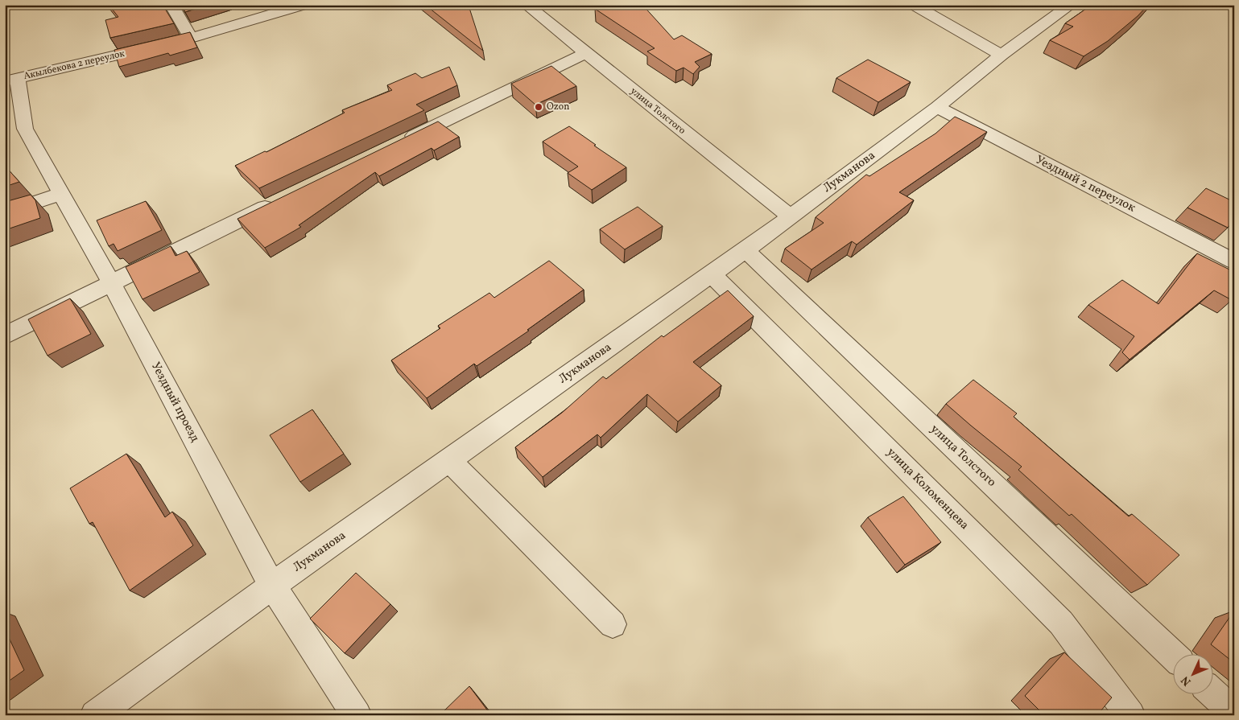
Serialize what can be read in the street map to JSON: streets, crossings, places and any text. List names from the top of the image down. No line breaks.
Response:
{"streets":{"street":["Акылбекова 2 переулок","улица Толстого","Лукманова","Уездный 2 переулок","Уездный проезд","улица Коломенцева"]},"crossings":[["Акылбекова 2 переулок","Уездный проезд"],["улица Толстого","Лукманова"],["Лукманова","Уездный 2 переулок"],["Лукманова","Уездный проезд"],["Лукманова","улица Коломенцева"]],"places":["Ozon"],"north":"bottom left"}
